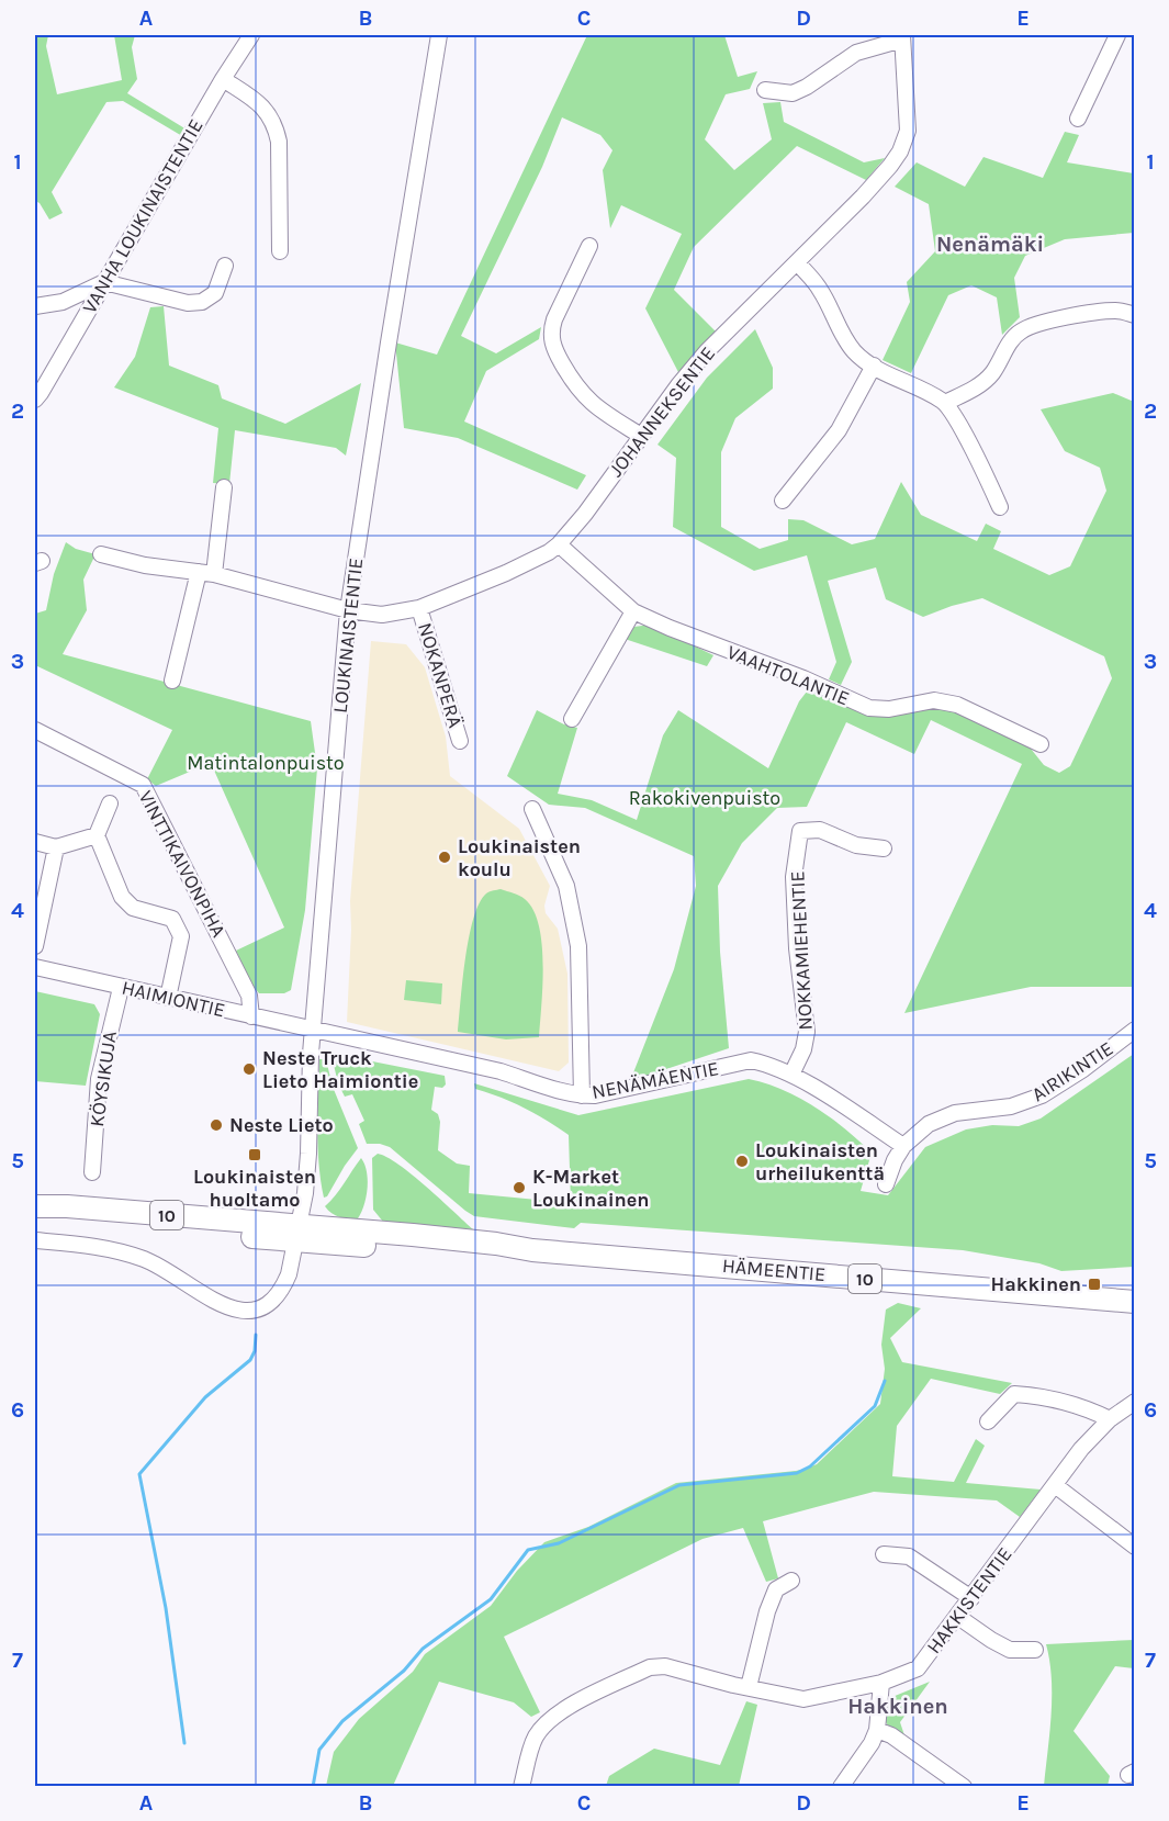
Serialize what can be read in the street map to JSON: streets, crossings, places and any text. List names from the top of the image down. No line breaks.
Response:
{"streets":{"highway":["10","HÄMEENTIE"],"street":["VANHA LOUKINAISTENTIE","JOHANNEKSENTIE","LOUKINAISTENTIE","NOKANPERÄ","VAAHTOLANTIE","VINTTIKAIVONPIHA","NOKKAMIEHENTIE","HAIMIONTIE","AIRIKINTIE","KÖYSIKUJA","NENÄMÄENTIE","HAKKISTENTIE"]},"crossings":[["JOHANNEKSENTIE","LOUKINAISTENTIE"],["JOHANNEKSENTIE","NOKANPERÄ"],["JOHANNEKSENTIE","VAAHTOLANTIE"],["LOUKINAISTENTIE","HAIMIONTIE"],["LOUKINAISTENTIE","NENÄMÄENTIE"],["LOUKINAISTENTIE","HÄMEENTIE"],["VINTTIKAIVONPIHA","HAIMIONTIE"],["NOKKAMIEHENTIE","NENÄMÄENTIE"],["HAIMIONTIE","KÖYSIKUJA"],["HAIMIONTIE","NENÄMÄENTIE"],["AIRIKINTIE","NENÄMÄENTIE"]],"districts":["Nenämäki","Hakkinen"],"parks":["Matintalonpuisto","Rakokivenpuisto"],"places":{"other":["Loukinaisten koulu","Neste Truck Lieto Haimiontie","Neste Lieto","Loukinaisten urheilukenttä","K-Market Loukinainen"],"transit":["Loukinaisten huoltamo","Hakkinen"]},"grid":{"columns":["A","B","C","D","E"],"rows":["1","2","3","4","5","6","7"]}}
